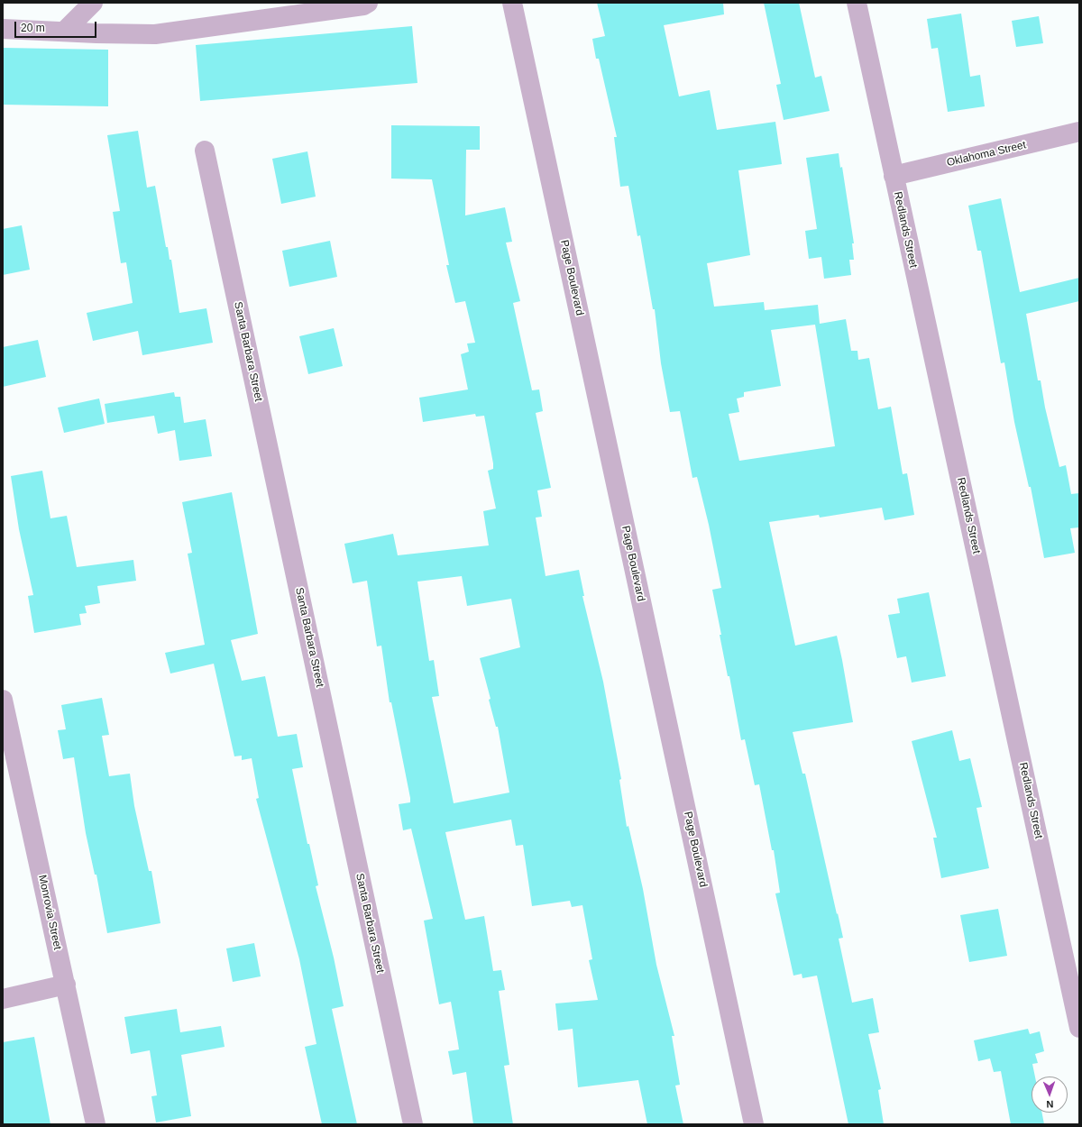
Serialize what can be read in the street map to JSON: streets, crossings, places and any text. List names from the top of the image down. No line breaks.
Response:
{"streets":{"street":["Oklahoma Street","Redlands Street","Page Boulevard","Santa Barbara Street","Monrovia Street"]},"crossings":[["Oklahoma Street","Redlands Street"]],"scale_bar":"20 m","north":"bottom"}
